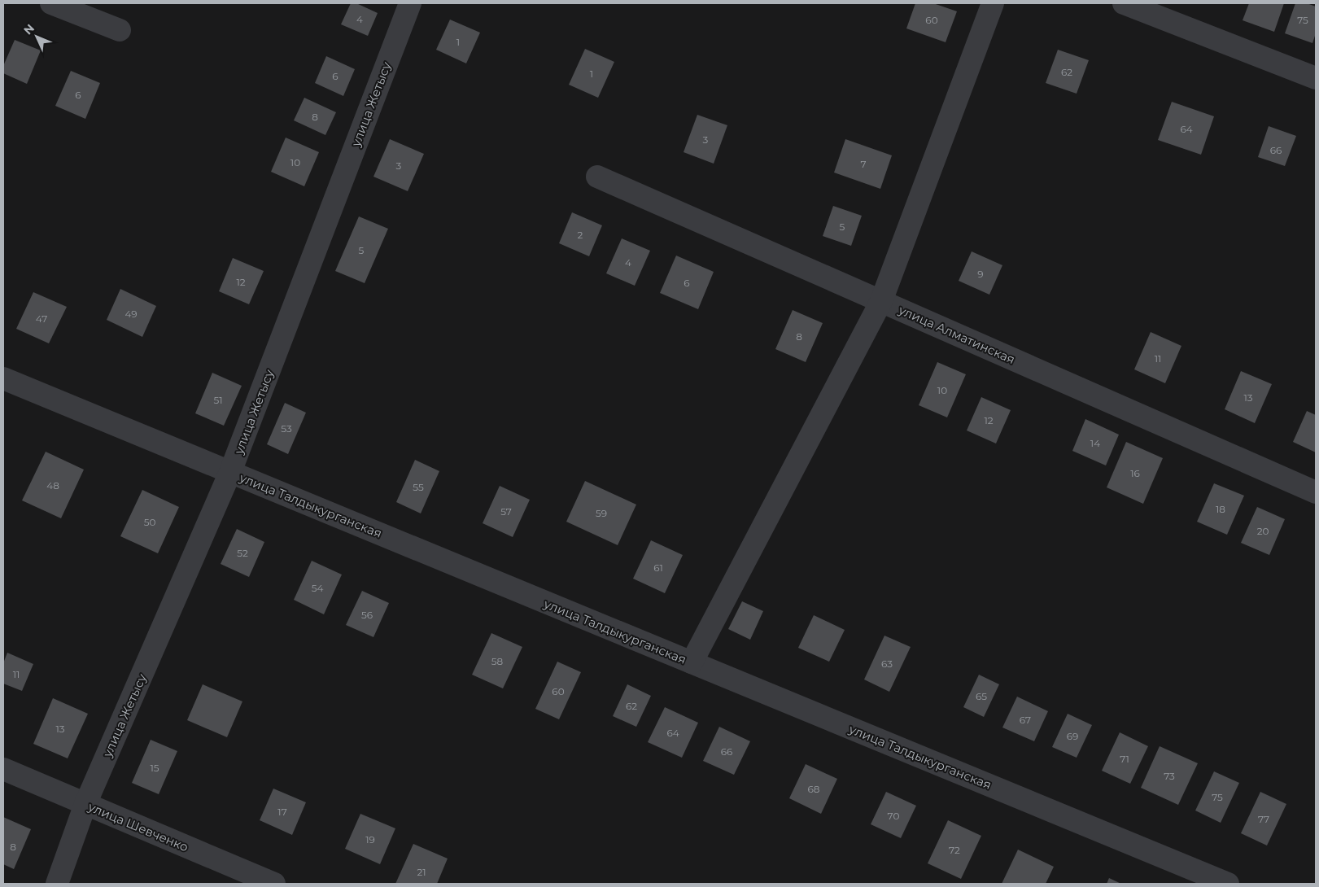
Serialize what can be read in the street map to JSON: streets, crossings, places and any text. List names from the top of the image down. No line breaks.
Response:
{"streets":{"street":["улица Жетысу","улица Алматинская","улица Талдыкурганская","улица Шевченко"]},"crossings":[["улица Жетысу","улица Талдыкурганская"],["улица Жетысу","улица Шевченко"]],"house_numbers":["4","60","75","1","62","1","6","6","8","64","3","66","10","7","3","5","2","5","4","9","12","6","49","47","8","11","10","13","51","12","53","14","16","48","55","18","57","59","50","20","52","61","54","56","58","63","11","60","65","62","67","13","64","69","66","71","15","73","68","75","17","70","77","19","8","72","21"],"north":"top left"}
